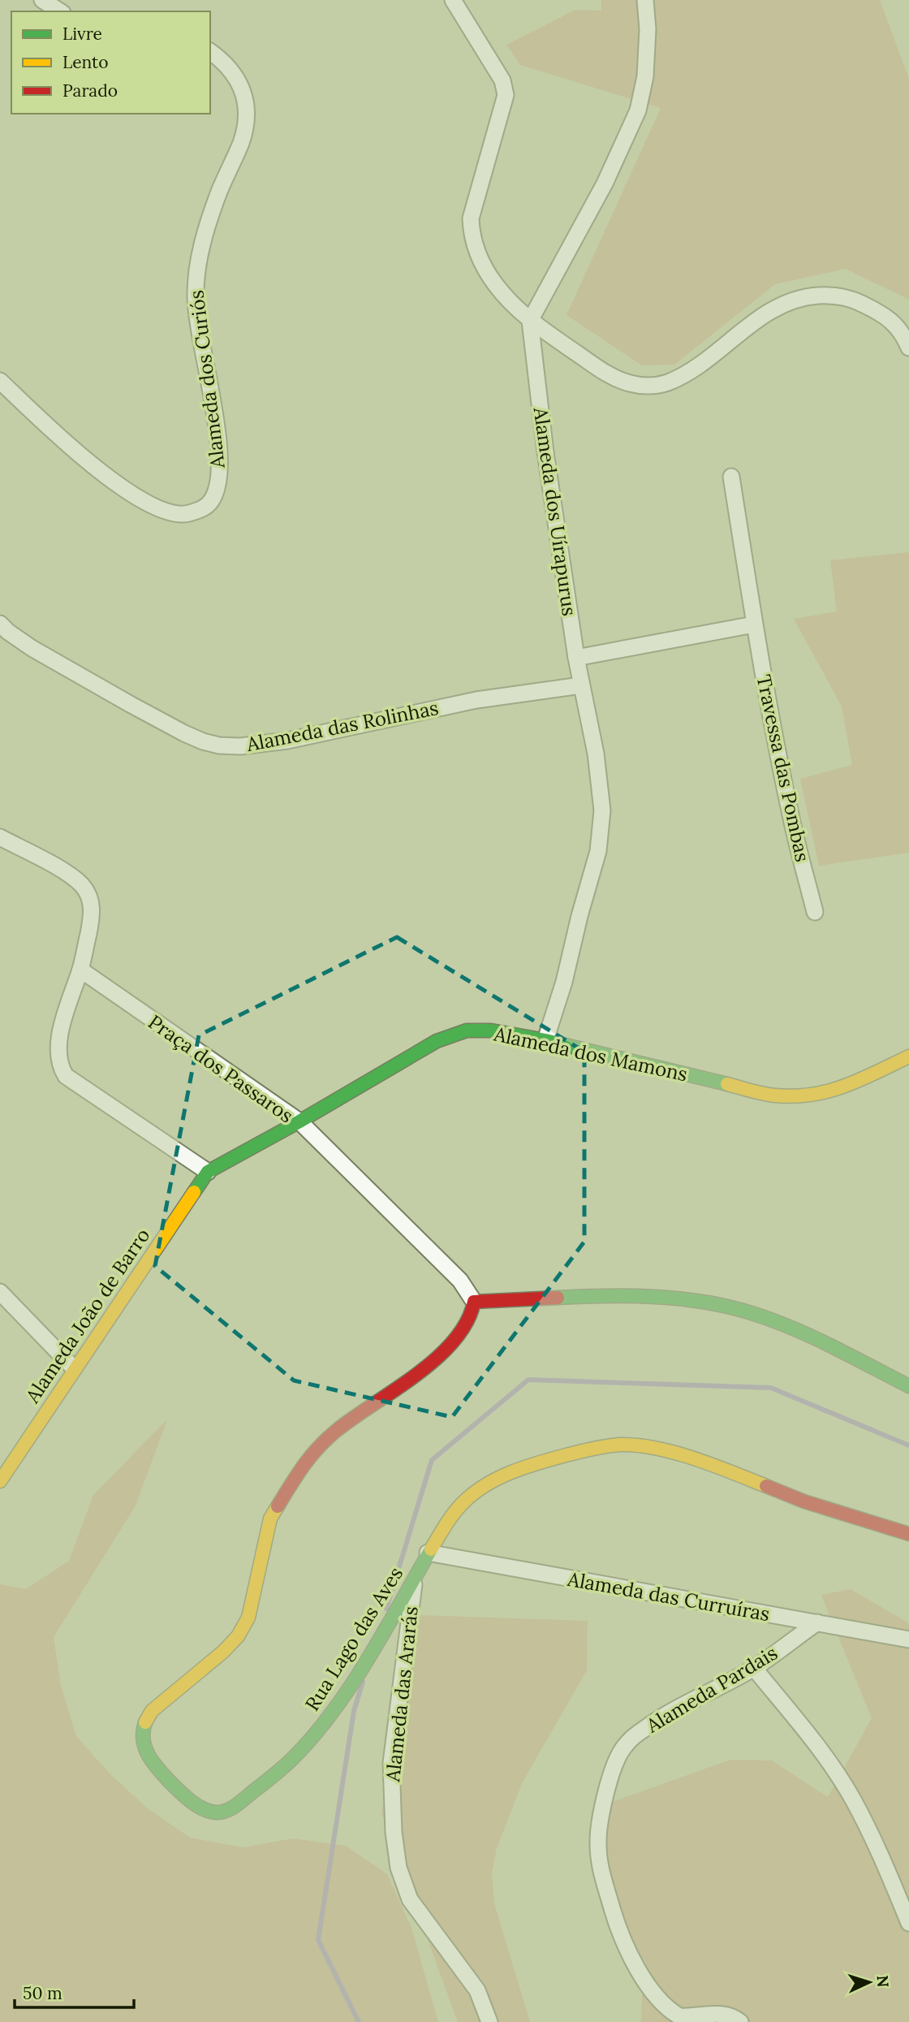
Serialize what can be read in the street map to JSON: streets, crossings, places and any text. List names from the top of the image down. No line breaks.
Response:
{"streets":{"street":["Alameda dos Curiós","Alameda dos Uírapurus","Alameda das Rolinhas","Travessa das Pombas","Alameda dos Mamons","Praça dos Passaros","Alameda João de Barro","Alameda das Curruíras","Rua Lago das Aves","Alameda Pardais","Alameda das Ararás"]},"crossings":[["Alameda dos Uírapurus","Alameda das Rolinhas"],["Alameda dos Uírapurus","Alameda dos Mamons"],["Alameda dos Mamons","Praça dos Passaros"],["Praça dos Passaros","Alameda João de Barro"],["Alameda das Curruíras","Rua Lago das Aves"],["Alameda das Curruíras","Alameda Pardais"],["Rua Lago das Aves","Alameda das Ararás"]],"legend":["Livre","Lento","Parado"],"scale_bar":"50 m","north":"right"}
